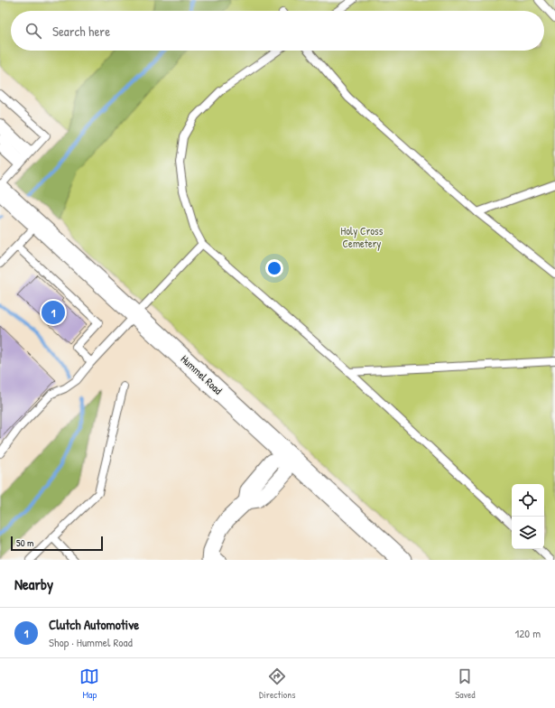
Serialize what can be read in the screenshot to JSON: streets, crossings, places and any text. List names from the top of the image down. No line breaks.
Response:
{"streets":{"street":["Hummel Road"]},"parks":["Holy Cross Cemetery"],"scale_bar":"50 m","page":{"search":"Search here","pins":"1","scale":"50 m","heading":"Nearby","list":[{"mark":"1","name":"Clutch Automotive","note":"Shop · Hummel Road","value":"120 m"}],"nav":["Map","Directions","Saved"]}}
